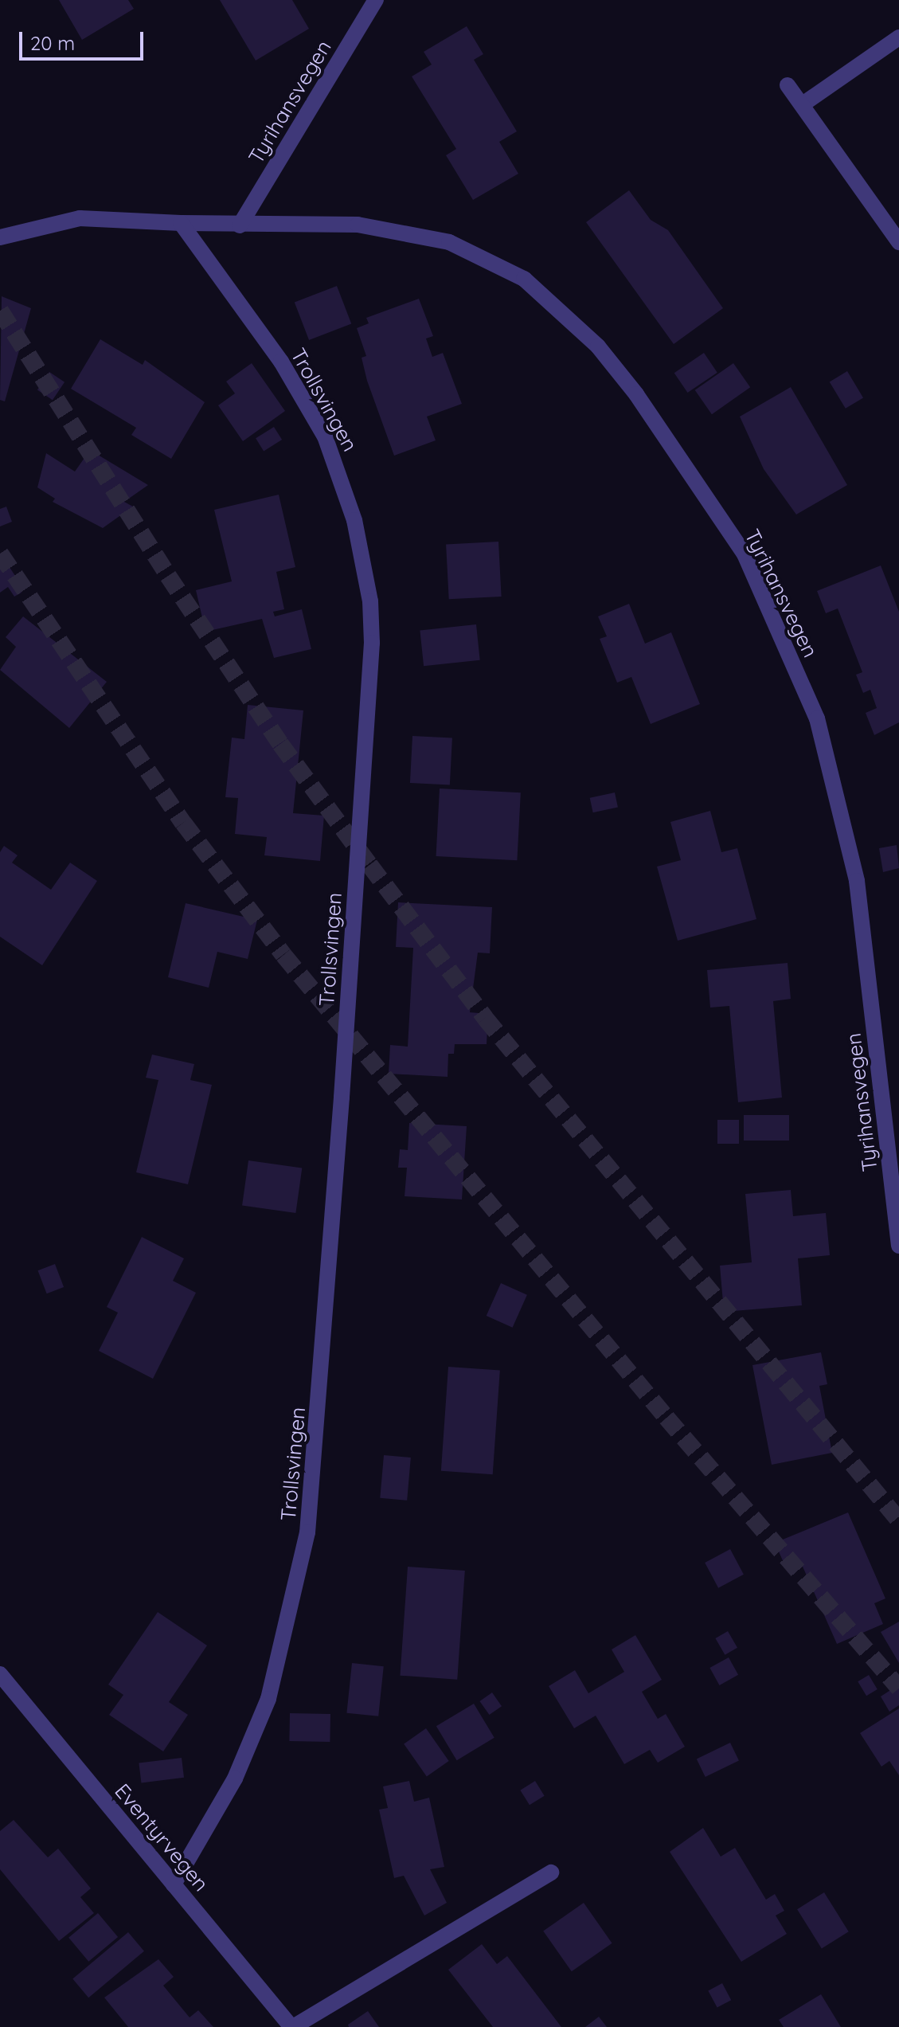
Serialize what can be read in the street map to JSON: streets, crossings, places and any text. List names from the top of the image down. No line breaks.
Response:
{"streets":{"street":["Tyrihansvegen","Trollsvingen","Eventyrvegen"]},"crossings":[["Tyrihansvegen","Trollsvingen"],["Trollsvingen","Eventyrvegen"]],"scale_bar":"20 m"}
